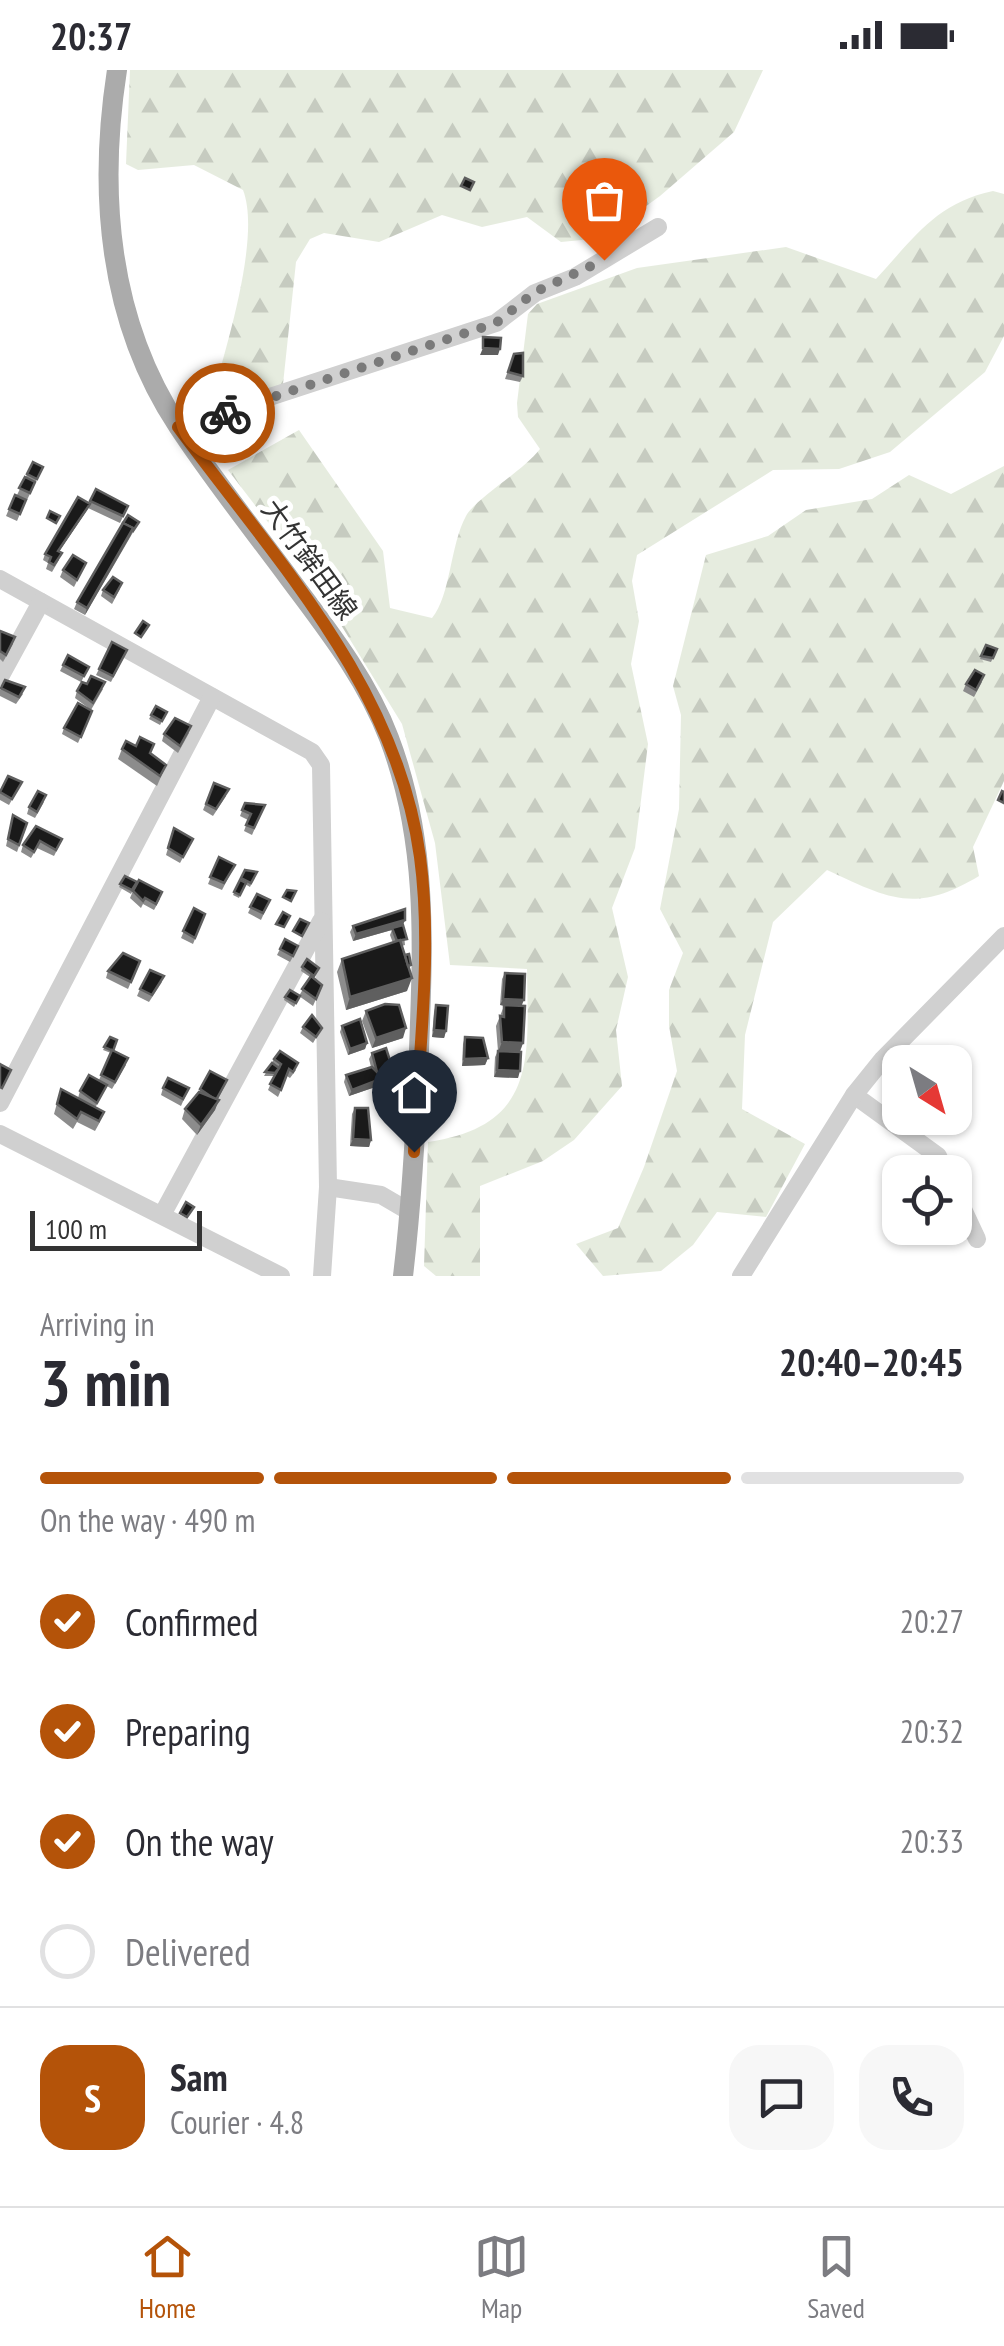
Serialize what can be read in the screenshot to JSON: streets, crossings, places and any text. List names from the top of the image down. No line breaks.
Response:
{"streets":{"main road":["大竹鉾田線"]},"scale_bar":"100 m","north":"bottom right","page":{"status":"20:37","scale":"100 m","heading":["3 min","Arriving in","20:40–20:45"],"panel":["Sam","Courier · 4.8"],"bar":"On the way · 490 m","list":[["Confirmed","20:27"],["Preparing","20:32"],["On the way","20:33"],"Delivered"],"round":"S","tabs":["Home","Map","Saved"]}}
